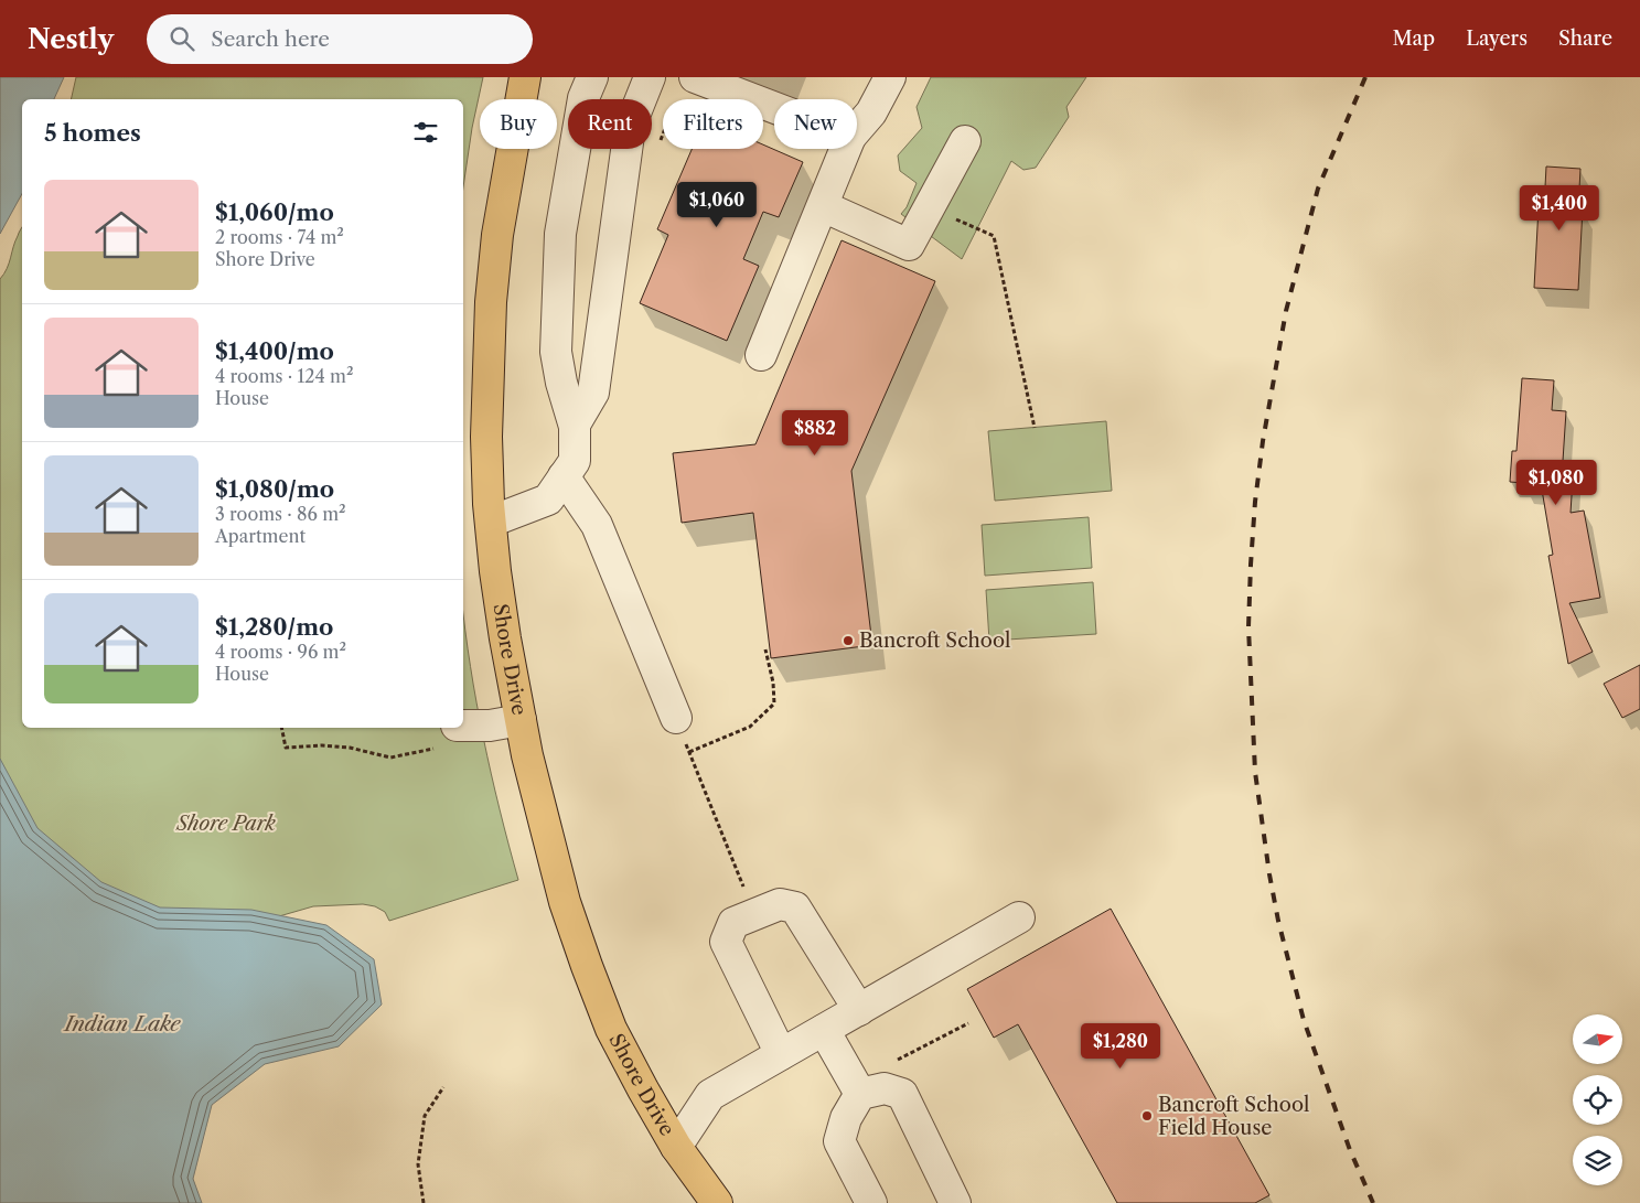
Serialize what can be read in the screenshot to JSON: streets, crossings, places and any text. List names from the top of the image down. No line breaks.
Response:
{"streets":{"main road":["Shore Drive"]},"water":["Indian Lake"],"parks":["Shore Park"],"places":["Bancroft School","Bancroft School Field House"],"north":"right","page":{"header":"Nestly","search":"Search here","nav":["Map","Layers","Share"],"chip":["Buy","Rent","Filters","New"],"heading":"5 homes","list":[{"name":"$1,060/mo","note":"2 rooms · 74 m² · Shore Drive"},{"name":"$1,400/mo","note":"4 rooms · 124 m² · House"},{"name":"$1,080/mo","note":"3 rooms · 86 m² · Apartment"},{"name":"$1,280/mo","note":"4 rooms · 96 m² · House"}],"price":["$1,060","$1,400","$882","$1,080","$1,280"]}}
